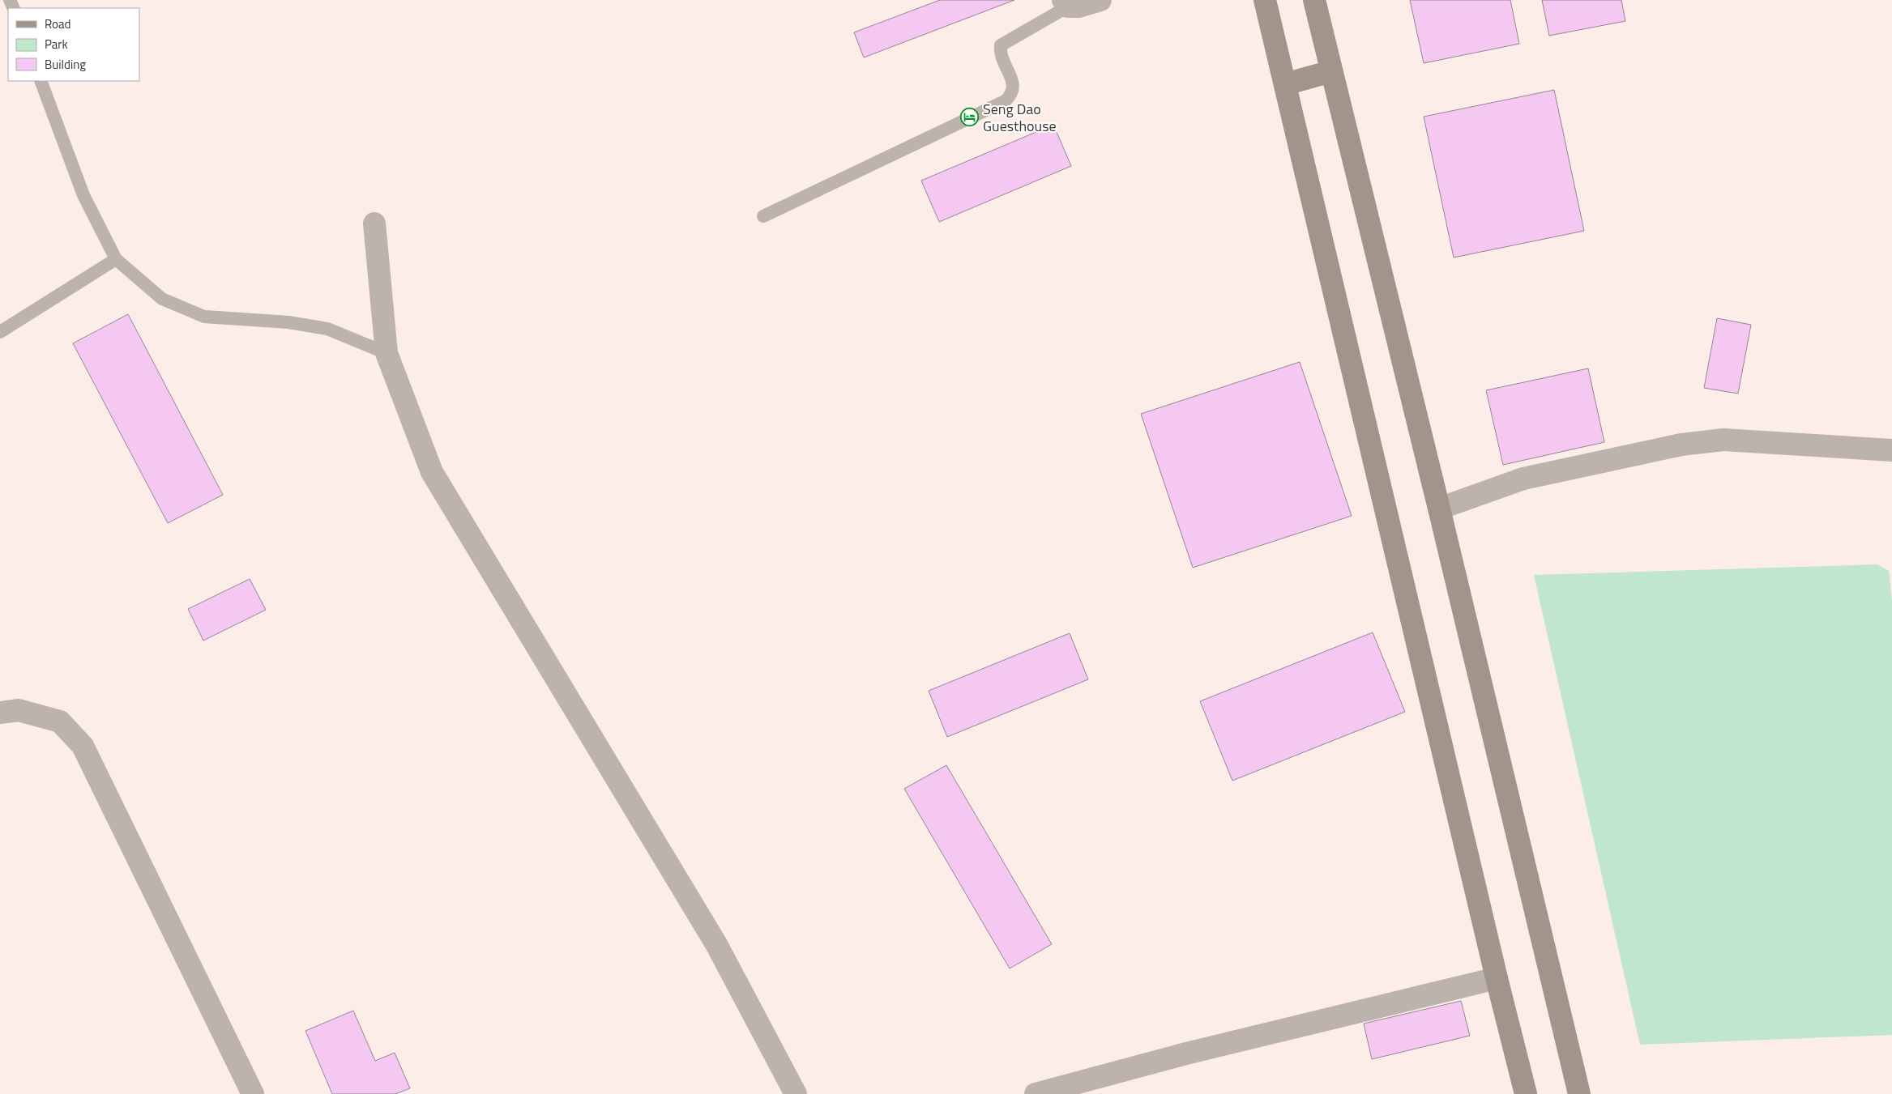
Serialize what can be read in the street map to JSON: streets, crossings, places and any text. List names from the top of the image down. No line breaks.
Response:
{"places":{"hotel":["Seng Dao Guesthouse"]},"legend":["Road","Park","Building"]}
